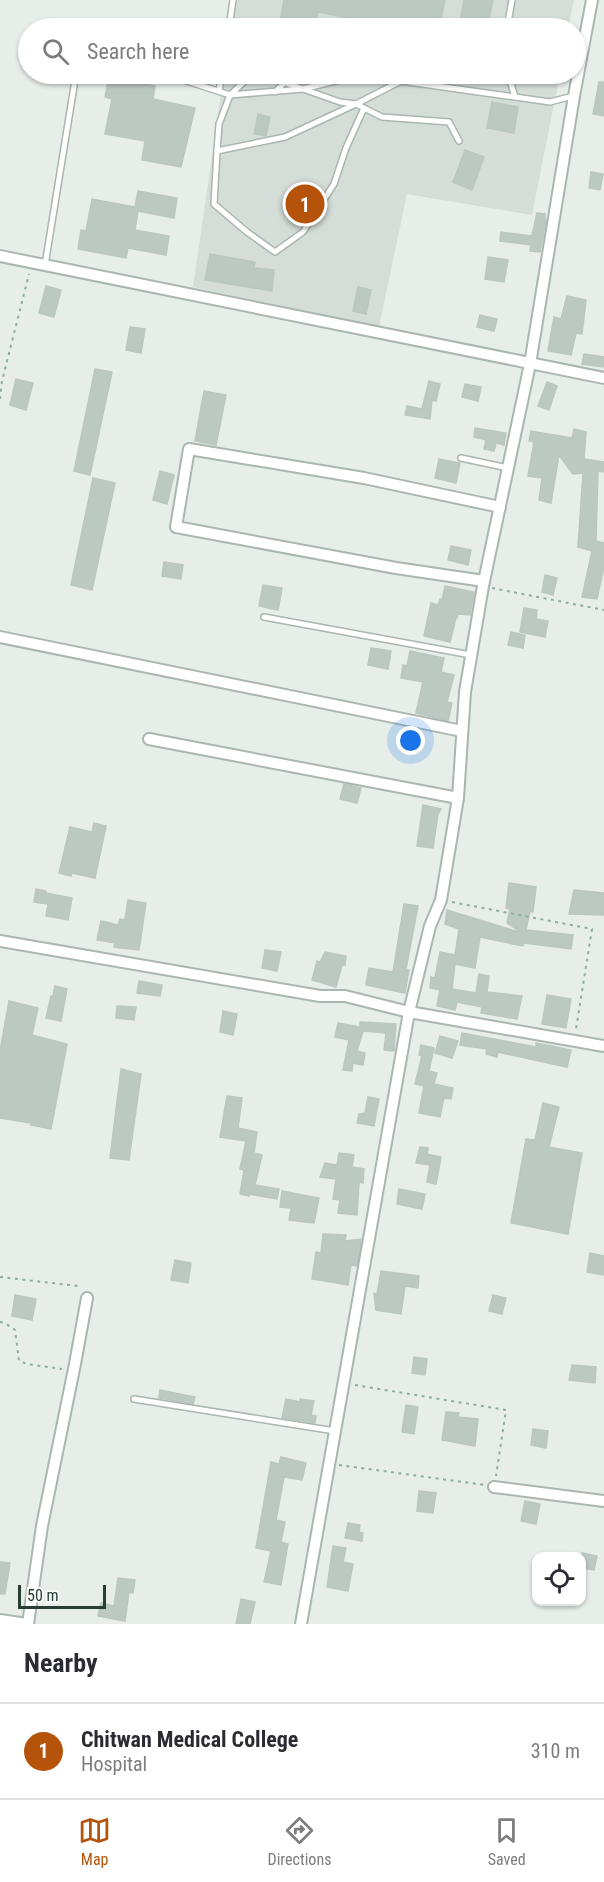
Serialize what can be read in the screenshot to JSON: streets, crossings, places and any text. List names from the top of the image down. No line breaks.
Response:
{"scale_bar":"50 m","page":{"search":"Search here","pins":"1","scale":"50 m","heading":"Nearby","list":[{"mark":"1","name":"Chitwan Medical College","note":"Hospital","value":"310 m"}],"nav":["Map","Directions","Saved"]}}
